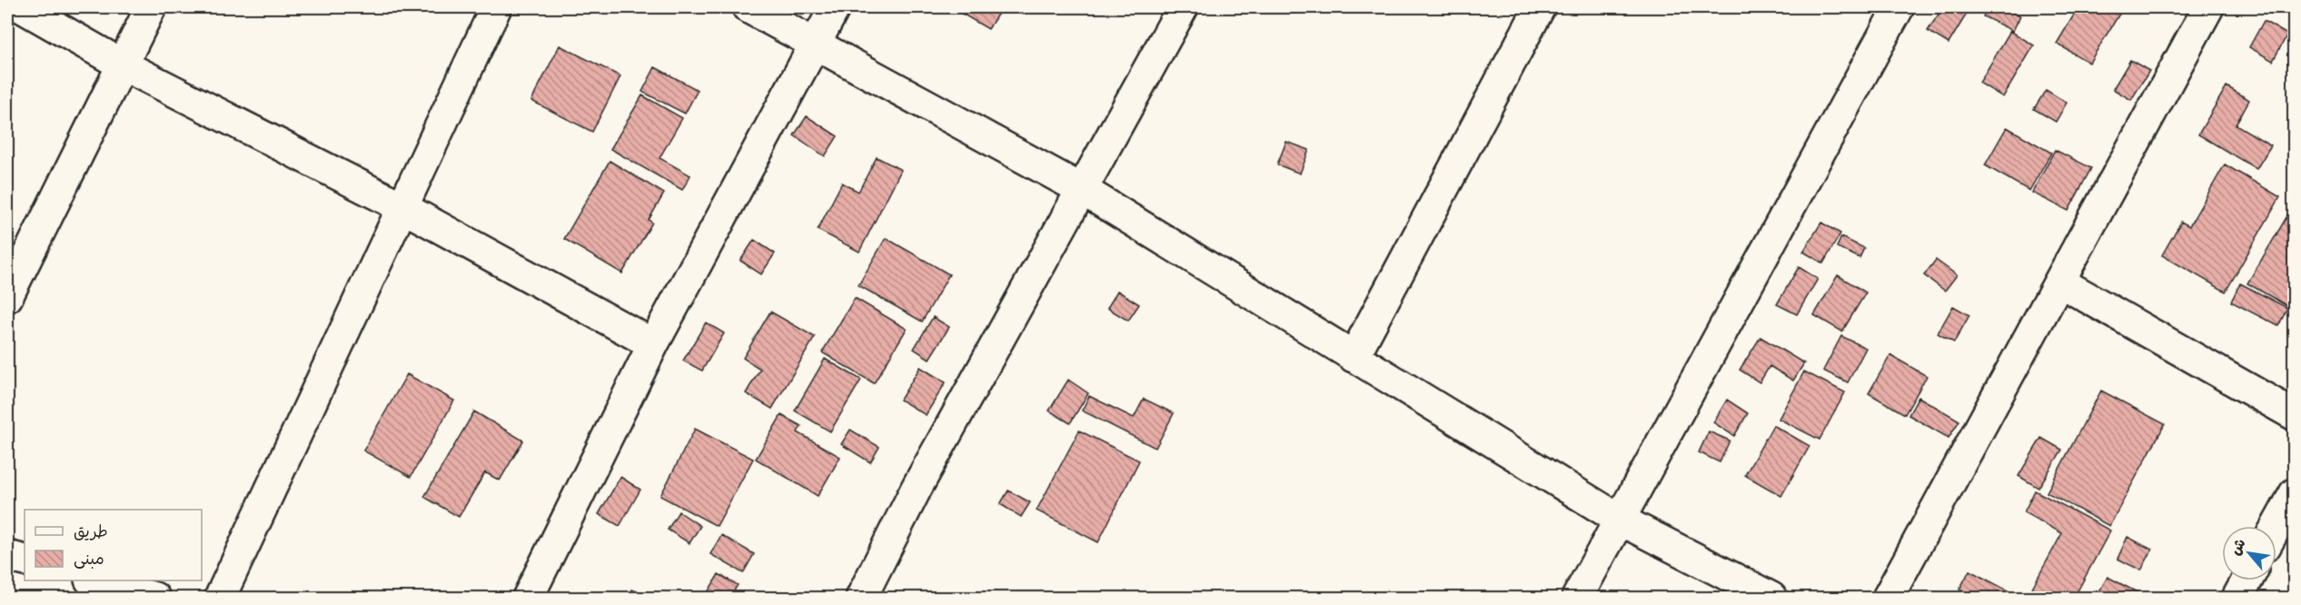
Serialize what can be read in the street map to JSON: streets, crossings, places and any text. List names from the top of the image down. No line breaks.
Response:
{"legend":["طريق","مبنى"],"north":"top left"}
